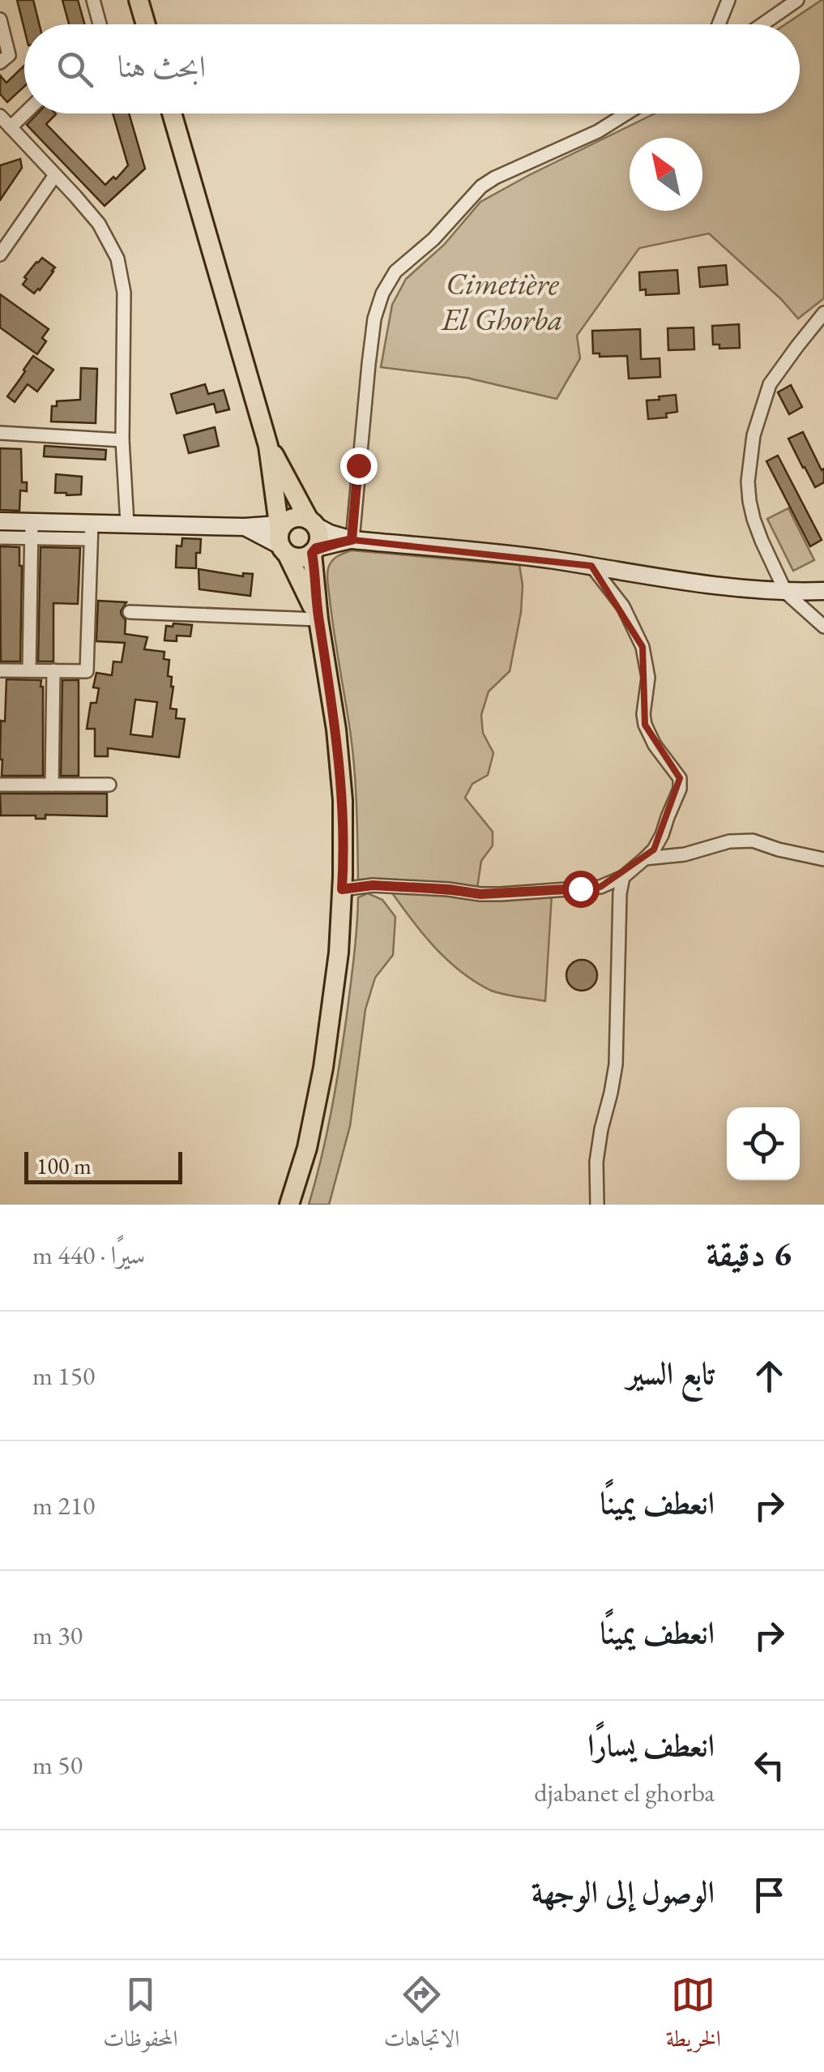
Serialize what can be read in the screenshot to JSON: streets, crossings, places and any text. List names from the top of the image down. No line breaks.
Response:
{"parks":["Cimetière El Ghorba"],"scale_bar":"100 m","north":"top left","page":{"search":"ابحث هنا","scale":"100 m","heading":["6 دقيقة","سيرًا · 440 m"],"list":[["تابع السير","150 m"],["انعطف يمينًا","210 m"],["انعطف يمينًا","30 m"],["انعطف يسارًا","djabanet el ghorba","50 m"],"الوصول إلى الوجهة"],"nav":["الخريطة","الاتجاهات","المحفوظات"]}}
